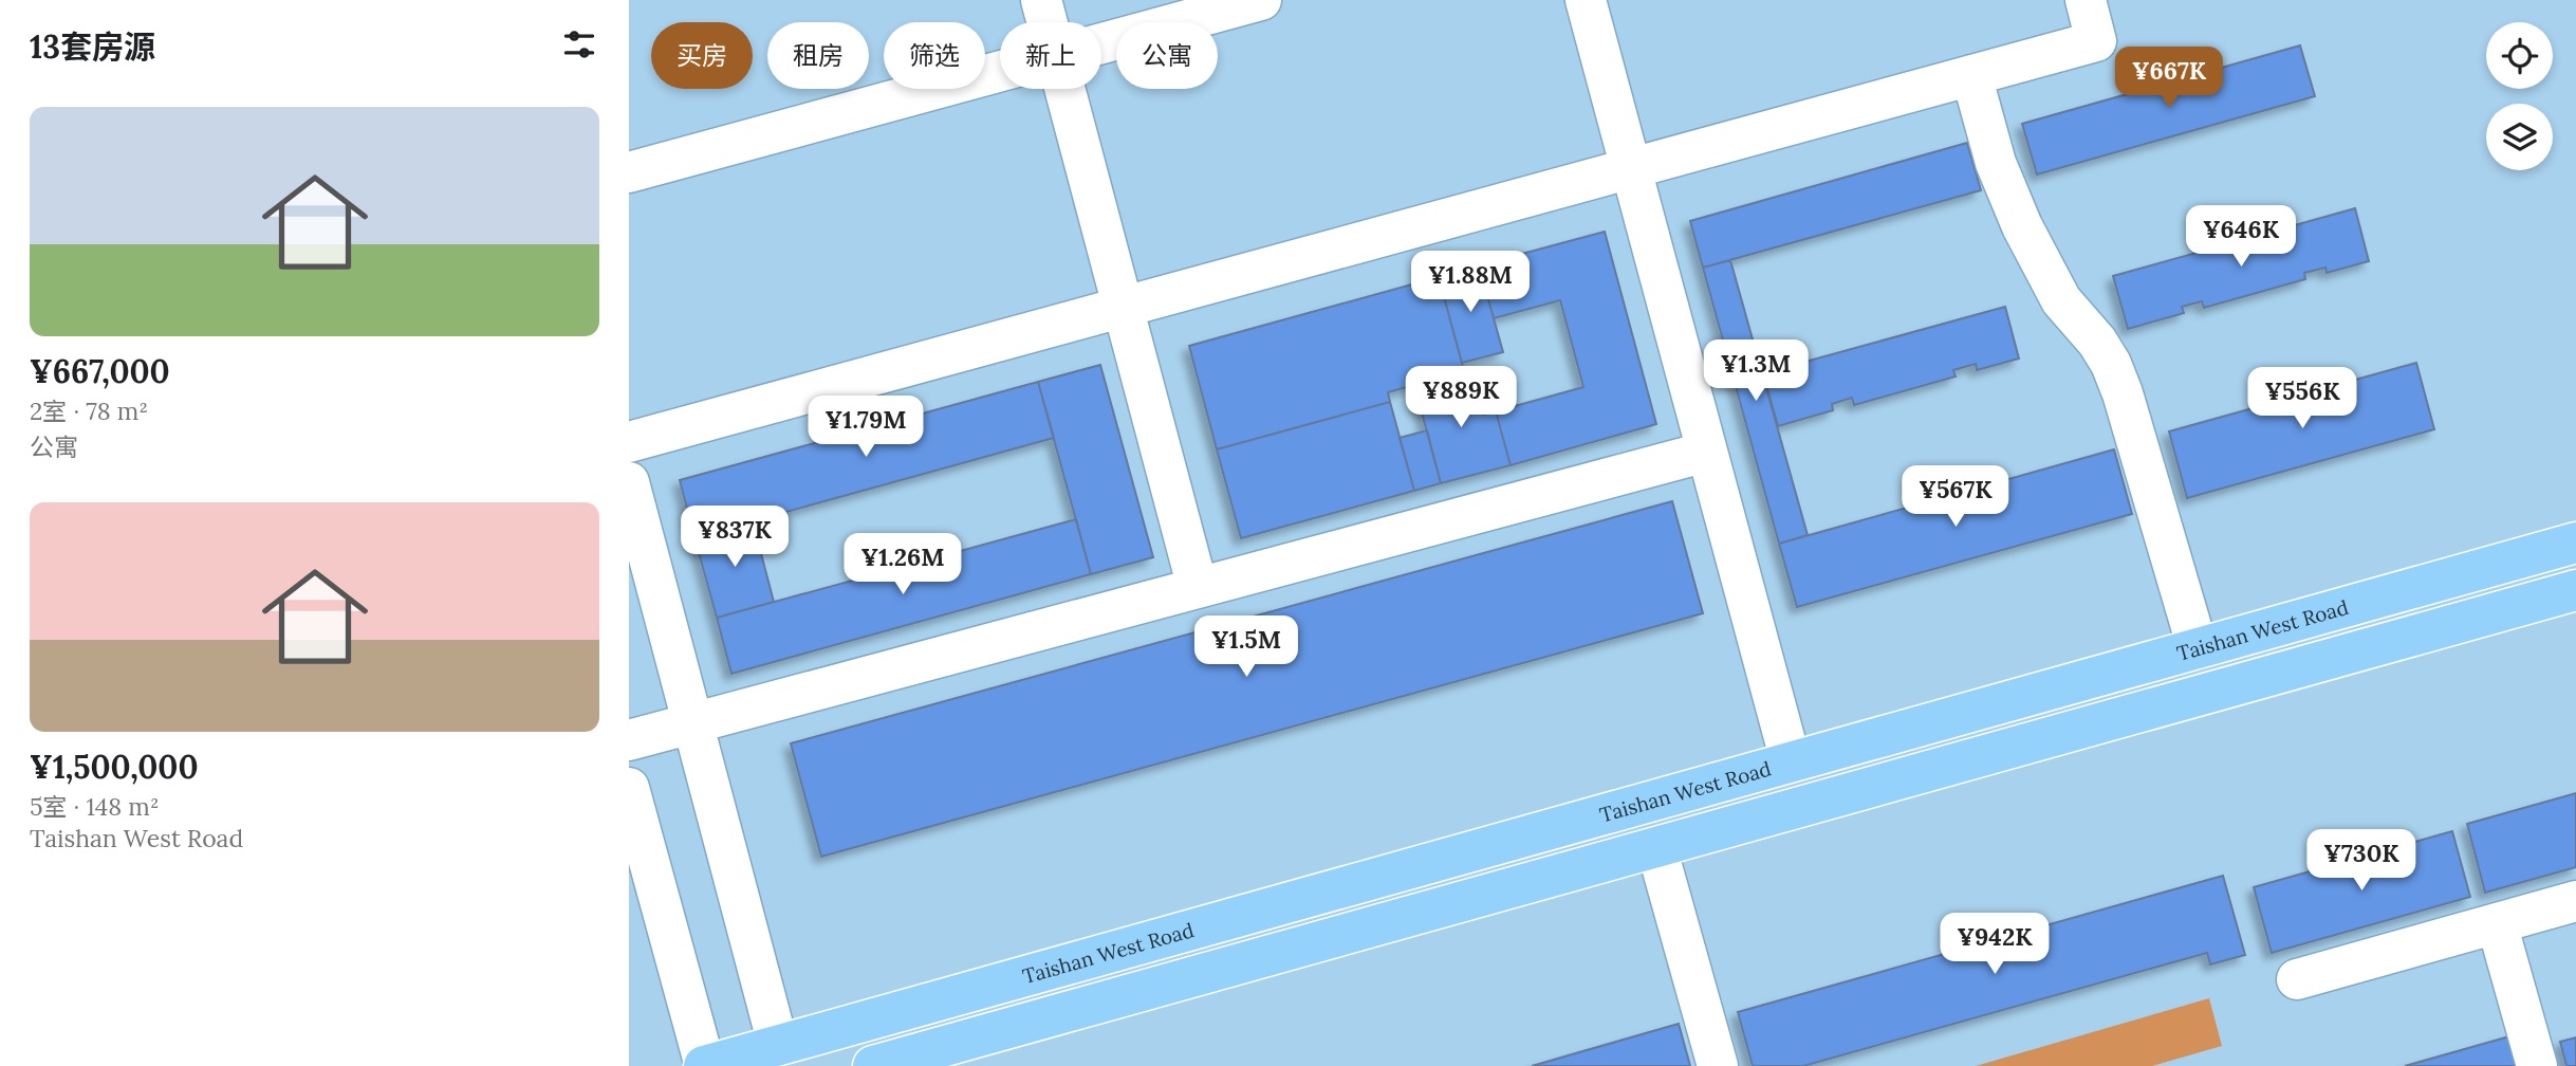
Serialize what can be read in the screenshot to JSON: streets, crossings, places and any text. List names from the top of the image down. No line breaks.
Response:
{"streets":{"highway":["Taishan West Road"]},"page":{"heading":"13套房源","chip":["买房","租房","筛选","新上","公寓"],"price":["¥667K","¥646K","¥1.88M","¥1.3M","¥889K","¥556K","¥1.79M","¥567K","¥837K","¥1.26M","¥1.5M","¥730K","¥942K"],"list":[{"name":"¥667,000","note":"2室 · 78 m² · 公寓"},{"name":"¥1,500,000","note":"5室 · 148 m² · Taishan West Road"}]}}
